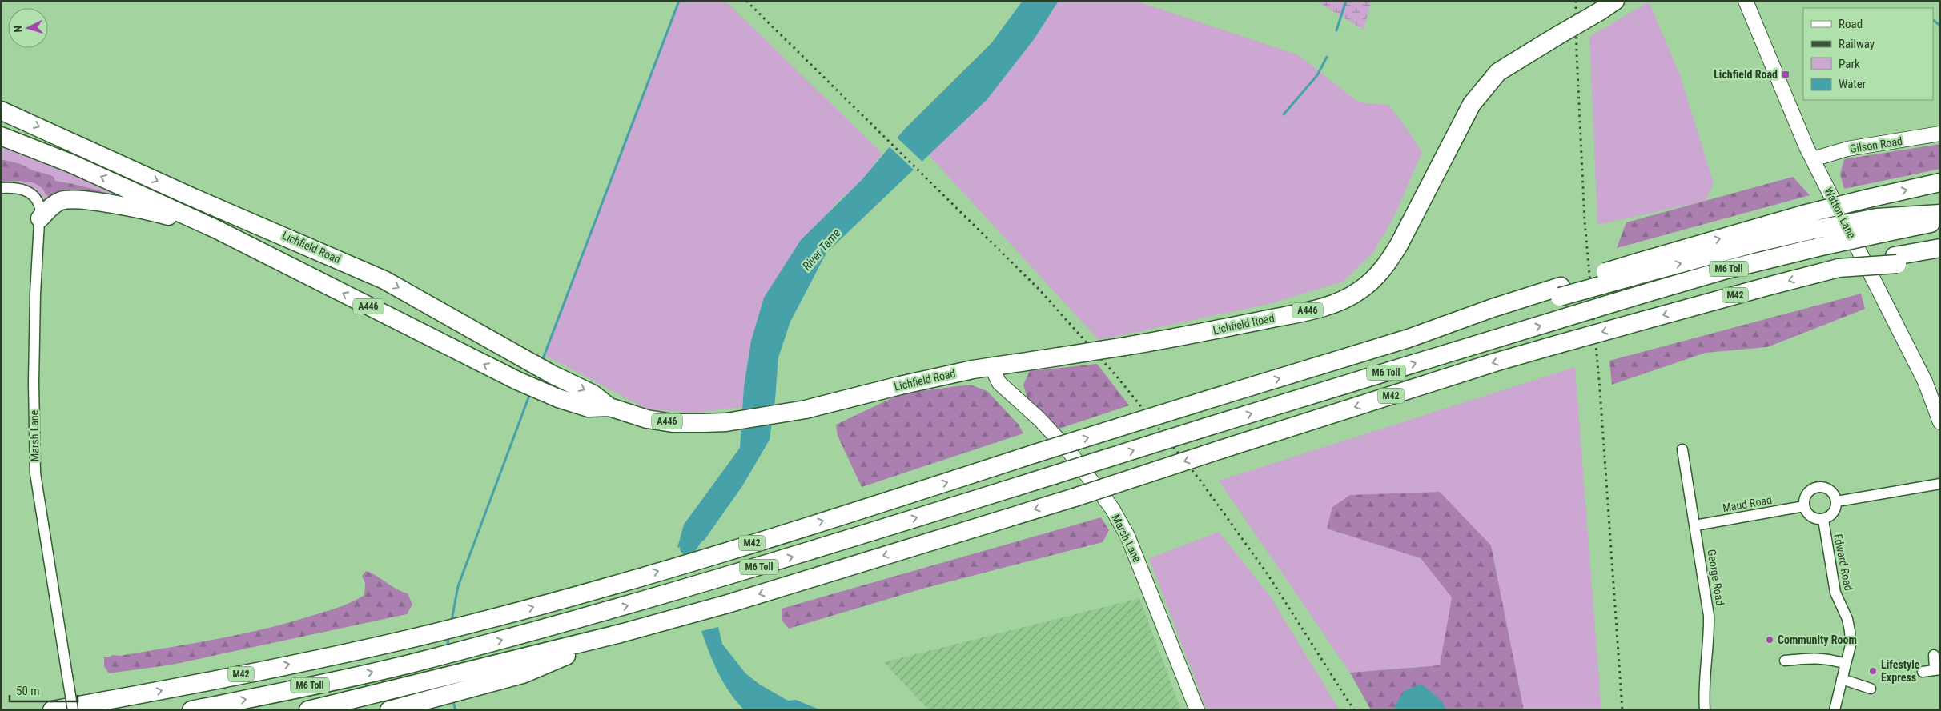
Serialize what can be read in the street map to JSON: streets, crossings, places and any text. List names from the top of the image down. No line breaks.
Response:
{"streets":{"highway":["Lichfield Road","M6 Toll","M42","A446"],"main road":["Gilson Road","Watton Lane","Marsh Lane"],"street":["Maud Road","Edward Road","George Road"]},"crossings":[["Gilson Road","Watton Lane"],["Lichfield Road","Marsh Lane"],["M6 Toll","M42"],["Maud Road","Edward Road"],["Maud Road","George Road"]],"water":["River Tame"],"places":{"transit":["Lichfield Road"],"other":["Community Room","Lifestyle Express"]},"legend":["Road","Railway","Park","Water"],"scale_bar":"50 m","north":"left"}
